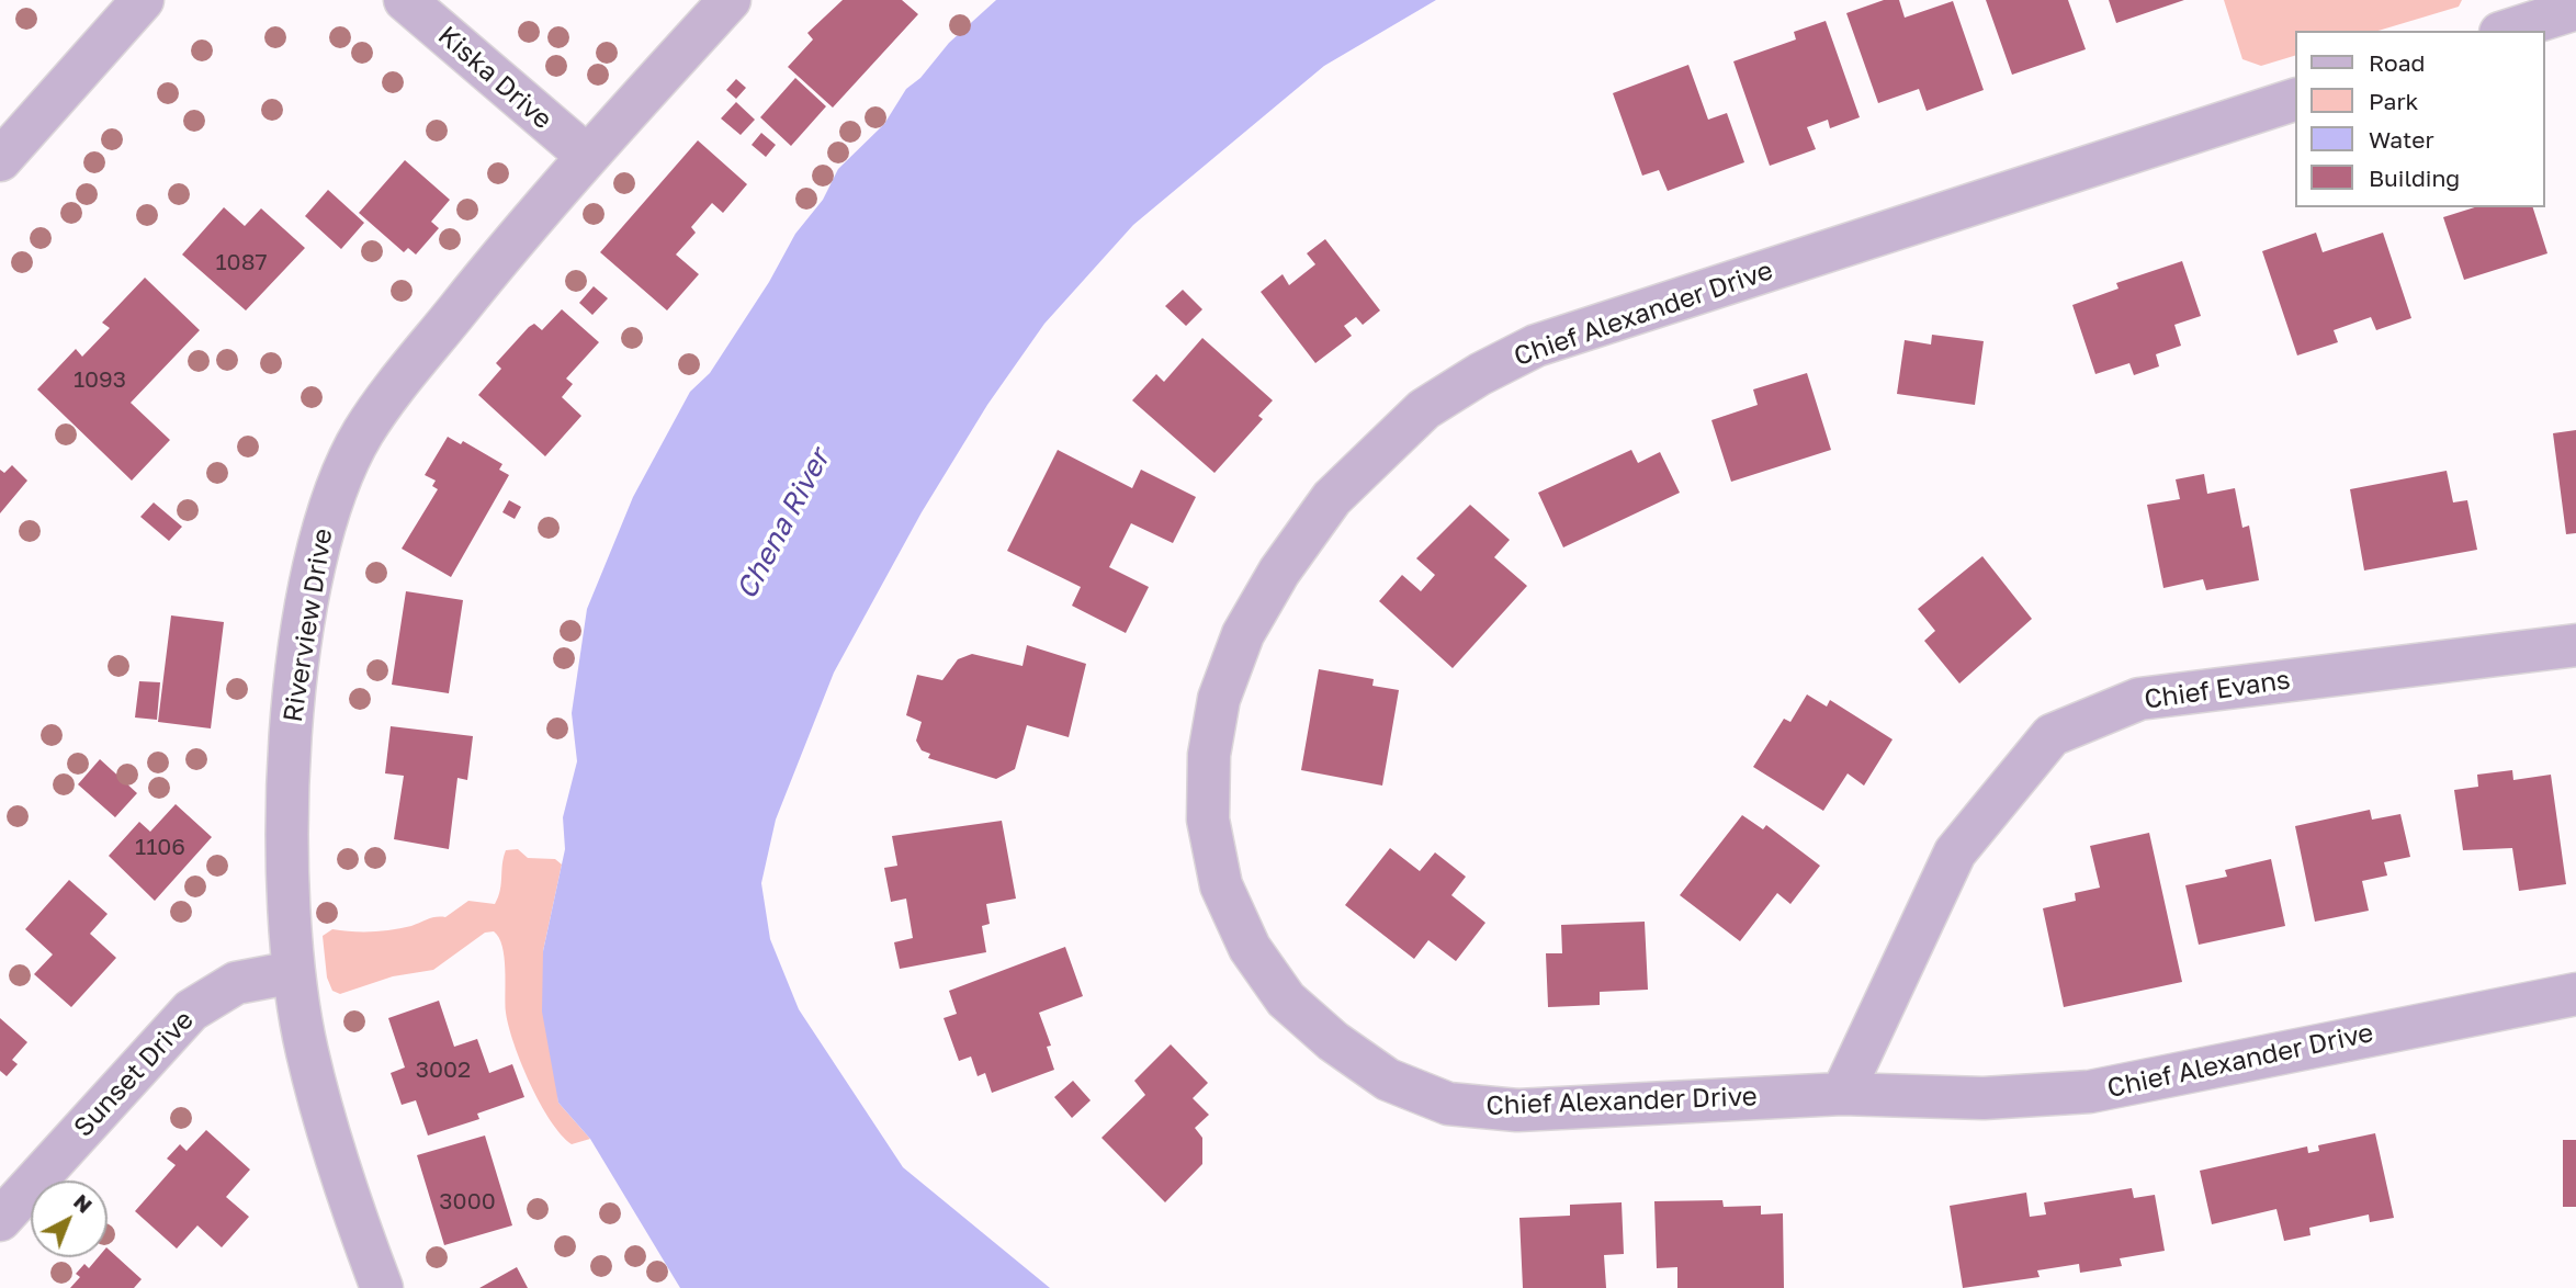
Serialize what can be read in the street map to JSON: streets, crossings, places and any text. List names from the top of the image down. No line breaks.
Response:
{"streets":{"street":["Kiska Drive","Chief Alexander Drive","Riverview Drive","Chief Evans","Sunset Drive"]},"crossings":[["Kiska Drive","Riverview Drive"],["Chief Alexander Drive","Chief Evans"],["Riverview Drive","Sunset Drive"]],"water":["Chena River"],"house_numbers":["1087","1093","1106","3002","3000"],"legend":["Road","Park","Water","Building"],"north":"top right"}
